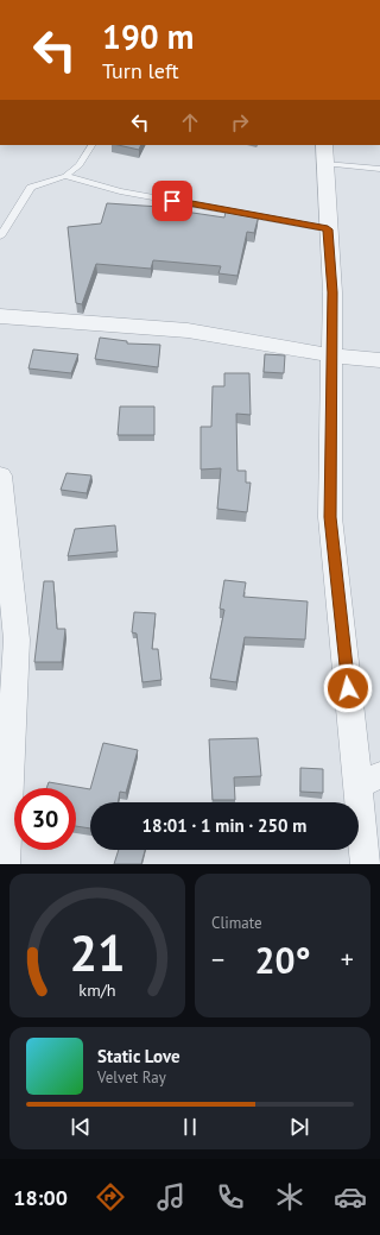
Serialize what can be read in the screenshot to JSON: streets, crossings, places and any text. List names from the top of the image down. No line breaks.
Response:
{"page":{"turn":["190 m","Turn left"],"limit":"30","trip":"18:01 · 1 min · 250 m","tile":"Climate","heat":["−","20°","+"],"song":["Static Love","Velvet Ray"],"tabs":"18:00","gauge":["21","km/h"]}}
